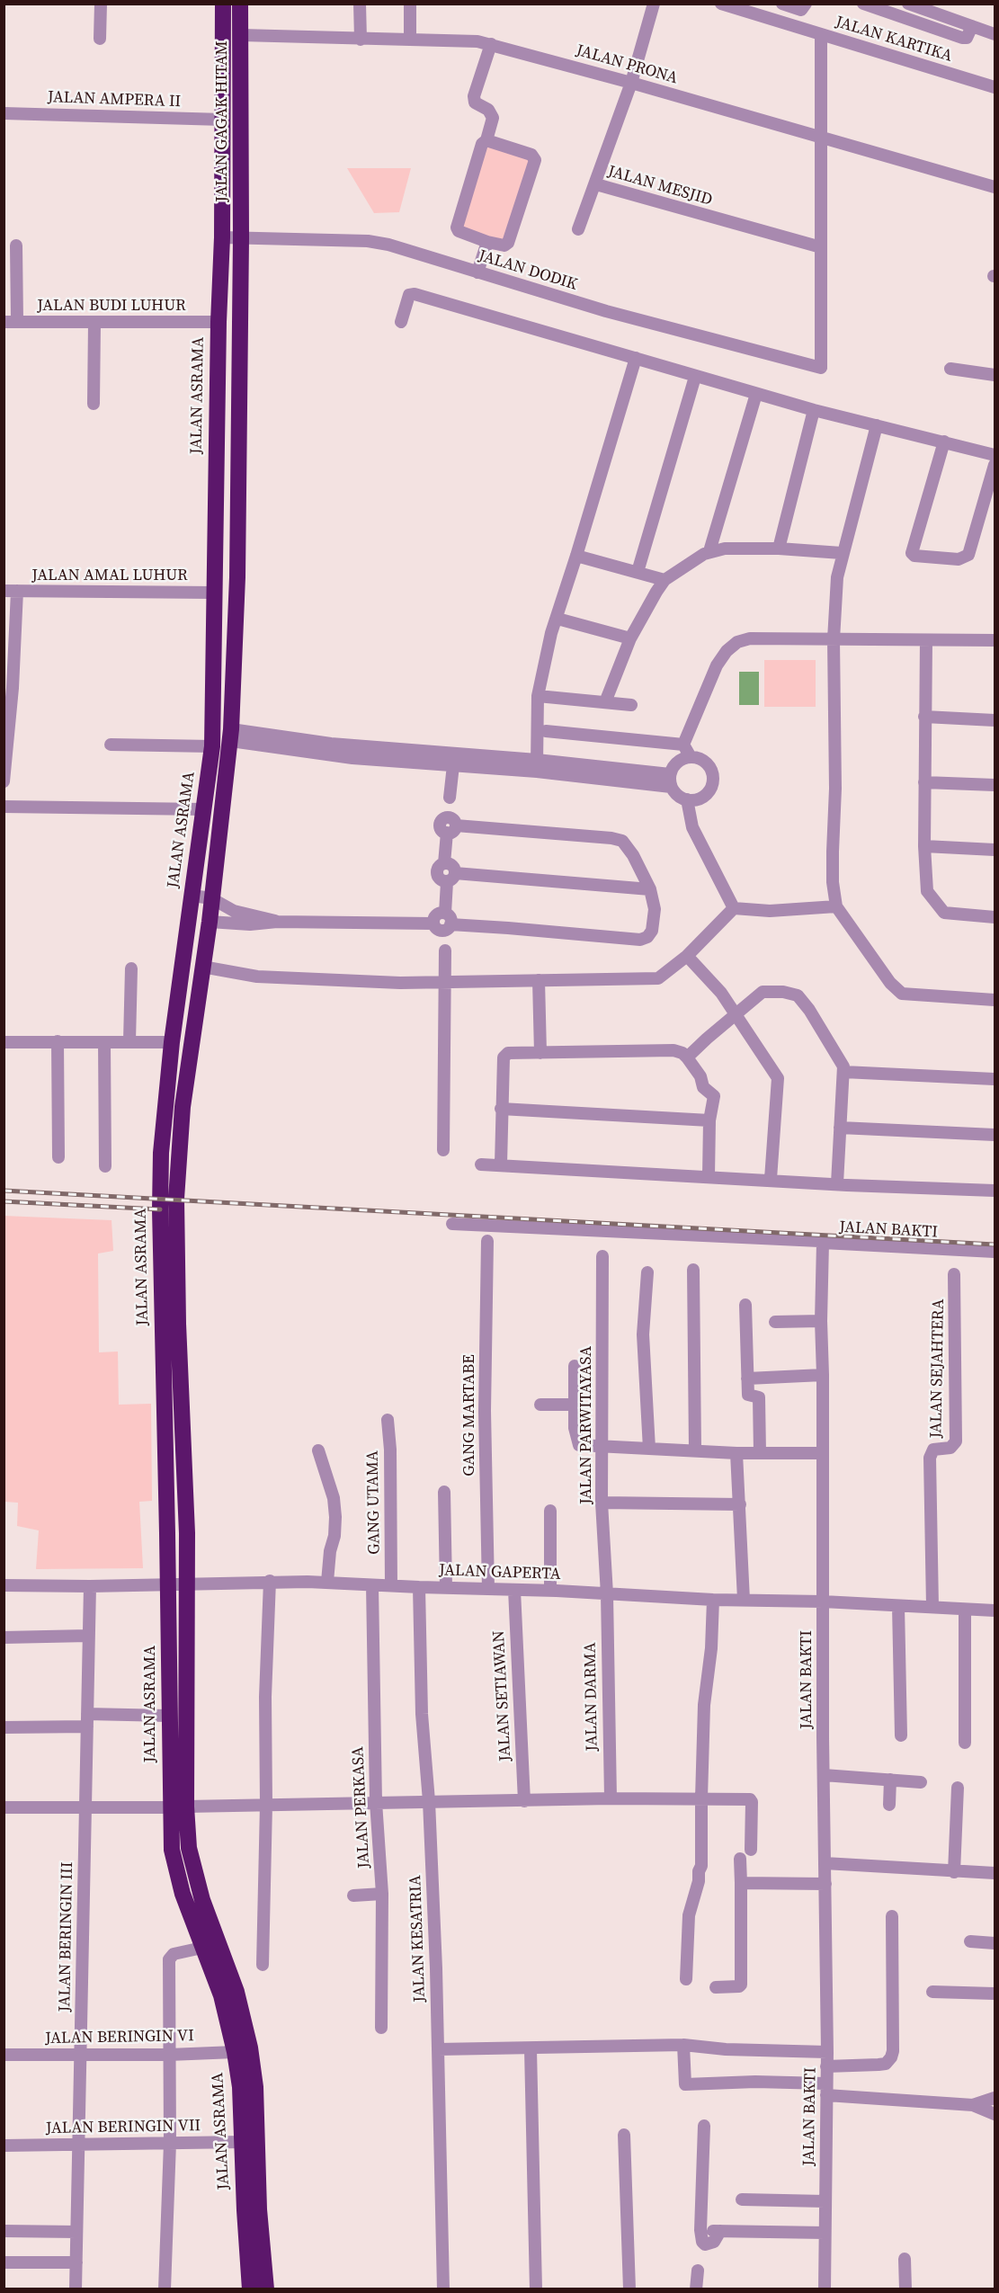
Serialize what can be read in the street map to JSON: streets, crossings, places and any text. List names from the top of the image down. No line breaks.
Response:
{"streets":{"highway":["JALAN GAGAK HITAM","JALAN ASRAMA"],"street":["JALAN KARTIKA","JALAN PRONA","JALAN AMPERA II","JALAN MESJID","JALAN DODIK","JALAN BUDI LUHUR","JALAN AMAL LUHUR","JALAN BAKTI","JALAN SEJAHTERA","GANG MARTABE","JALAN PARWITAYASA","GANG UTAMA","JALAN GAPERTA","JALAN SETIAWAN","JALAN DARMA","JALAN PERKASA","JALAN BERINGIN III","JALAN KESATRIA","JALAN BERINGIN VI","JALAN BERINGIN VII"]},"crossings":[["JALAN PRONA","JALAN GAGAK HITAM"],["JALAN PRONA","JALAN MESJID"],["JALAN AMPERA II","JALAN GAGAK HITAM"],["JALAN GAGAK HITAM","JALAN DODIK"],["JALAN GAGAK HITAM","JALAN ASRAMA"],["JALAN MESJID","JALAN DODIK"],["JALAN DODIK","JALAN ASRAMA"],["JALAN BUDI LUHUR","JALAN ASRAMA"],["JALAN ASRAMA","JALAN AMAL LUHUR"],["JALAN ASRAMA","JALAN GAPERTA"],["JALAN ASRAMA","JALAN BERINGIN VI"],["JALAN ASRAMA","JALAN BERINGIN VII"],["JALAN BAKTI","JALAN GAPERTA"],["JALAN SEJAHTERA","JALAN GAPERTA"],["GANG MARTABE","JALAN GAPERTA"],["JALAN PARWITAYASA","JALAN GAPERTA"],["JALAN PARWITAYASA","JALAN DARMA"],["GANG UTAMA","JALAN GAPERTA"],["JALAN GAPERTA","JALAN SETIAWAN"],["JALAN GAPERTA","JALAN DARMA"],["JALAN GAPERTA","JALAN PERKASA"],["JALAN GAPERTA","JALAN BERINGIN III"],["JALAN GAPERTA","JALAN KESATRIA"],["JALAN BERINGIN III","JALAN BERINGIN VI"],["JALAN BERINGIN III","JALAN BERINGIN VII"]]}
